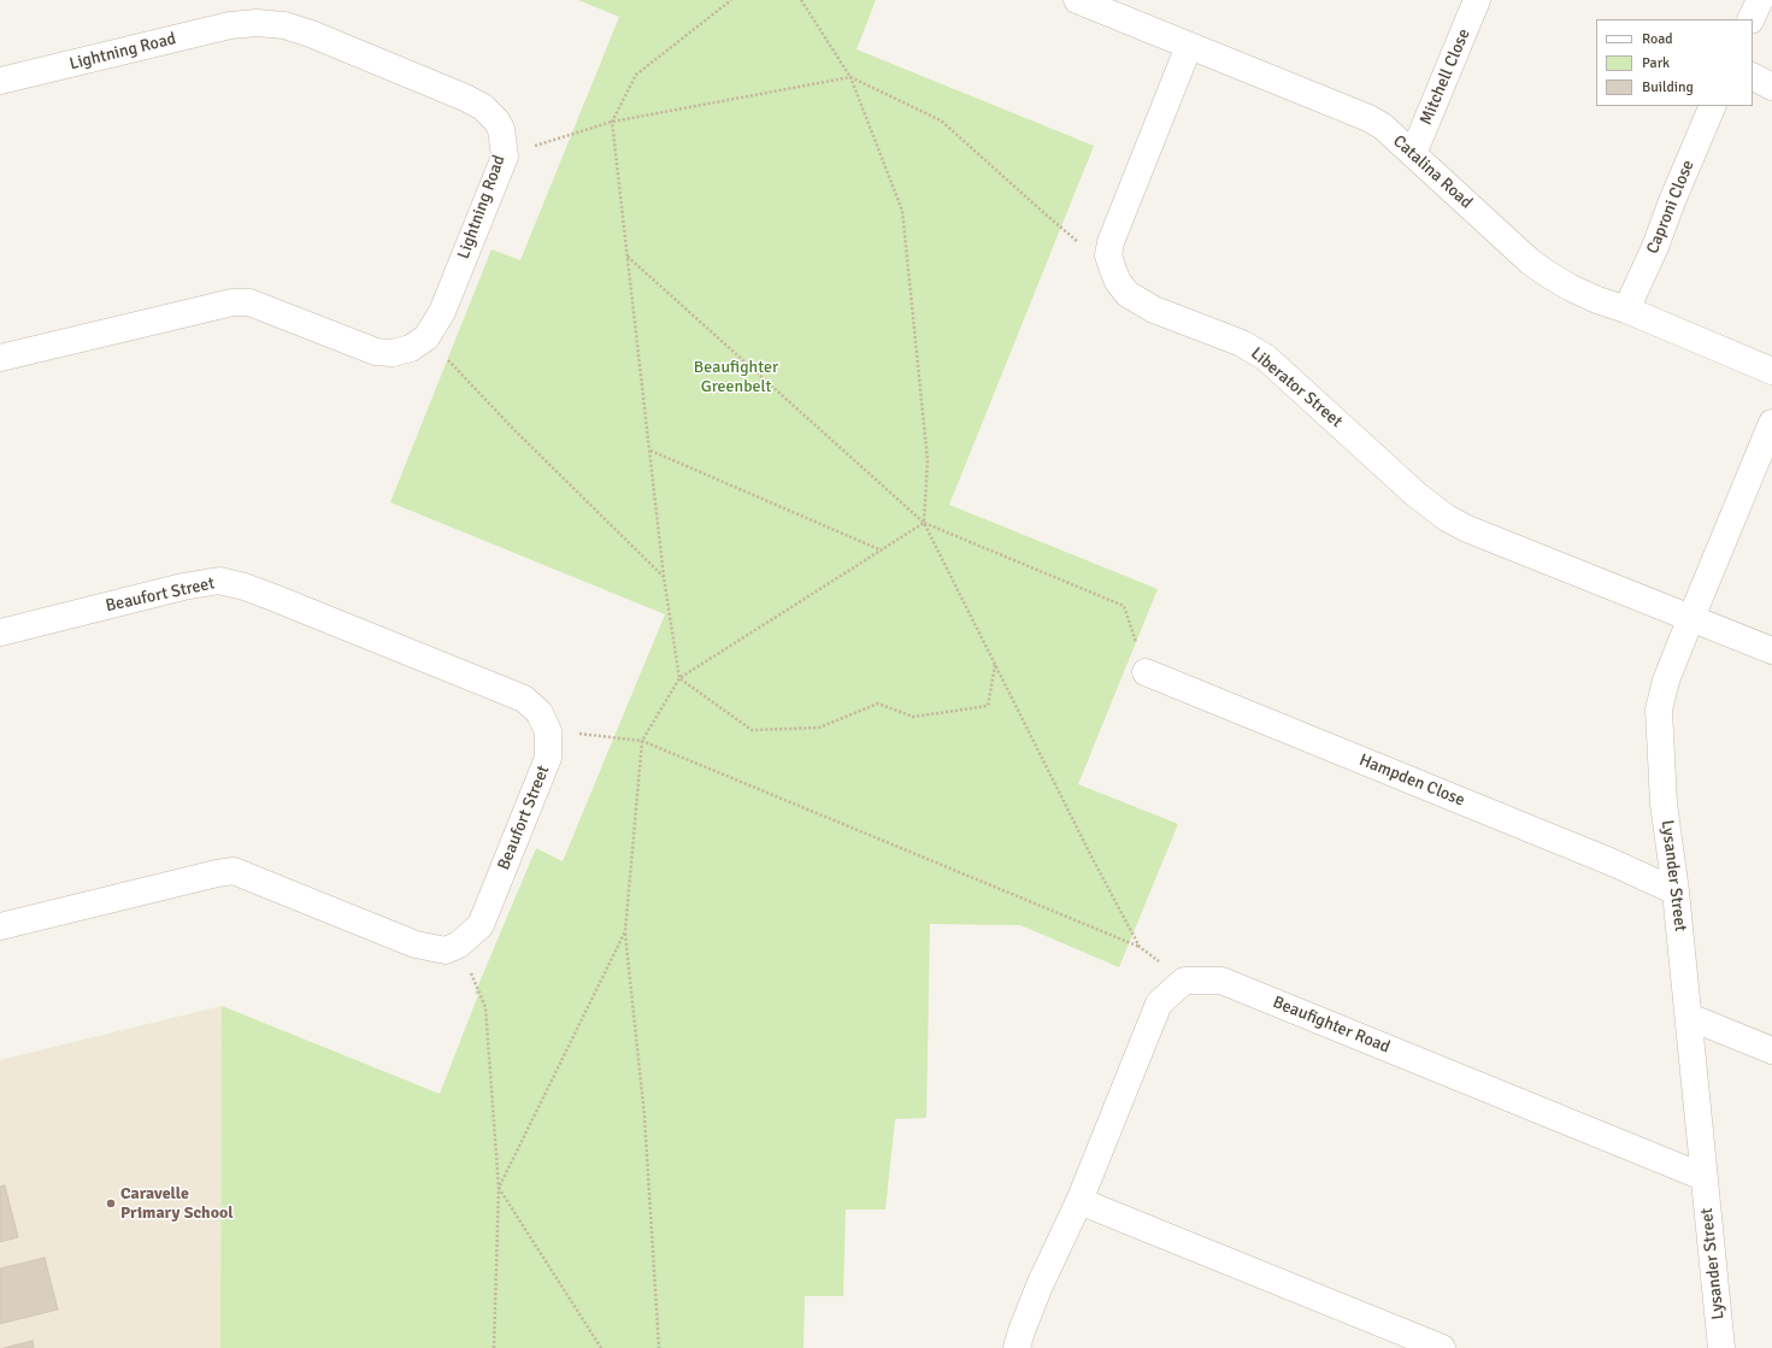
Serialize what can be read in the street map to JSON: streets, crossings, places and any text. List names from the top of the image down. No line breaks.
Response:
{"streets":{"street":["Lightning Road","Mitchell Close","Catalina Road","Caproni Close","Liberator Street","Beaufort Street","Hampden Close","Lysander Street","Beaufighter Road"]},"crossings":[["Mitchell Close","Catalina Road"],["Catalina Road","Caproni Close"],["Catalina Road","Liberator Street"],["Liberator Street","Lysander Street"],["Hampden Close","Lysander Street"],["Lysander Street","Beaufighter Road"]],"parks":["Beaufighter Greenbelt"],"places":["Caravelle Primary School"],"legend":["Road","Park","Building"]}
